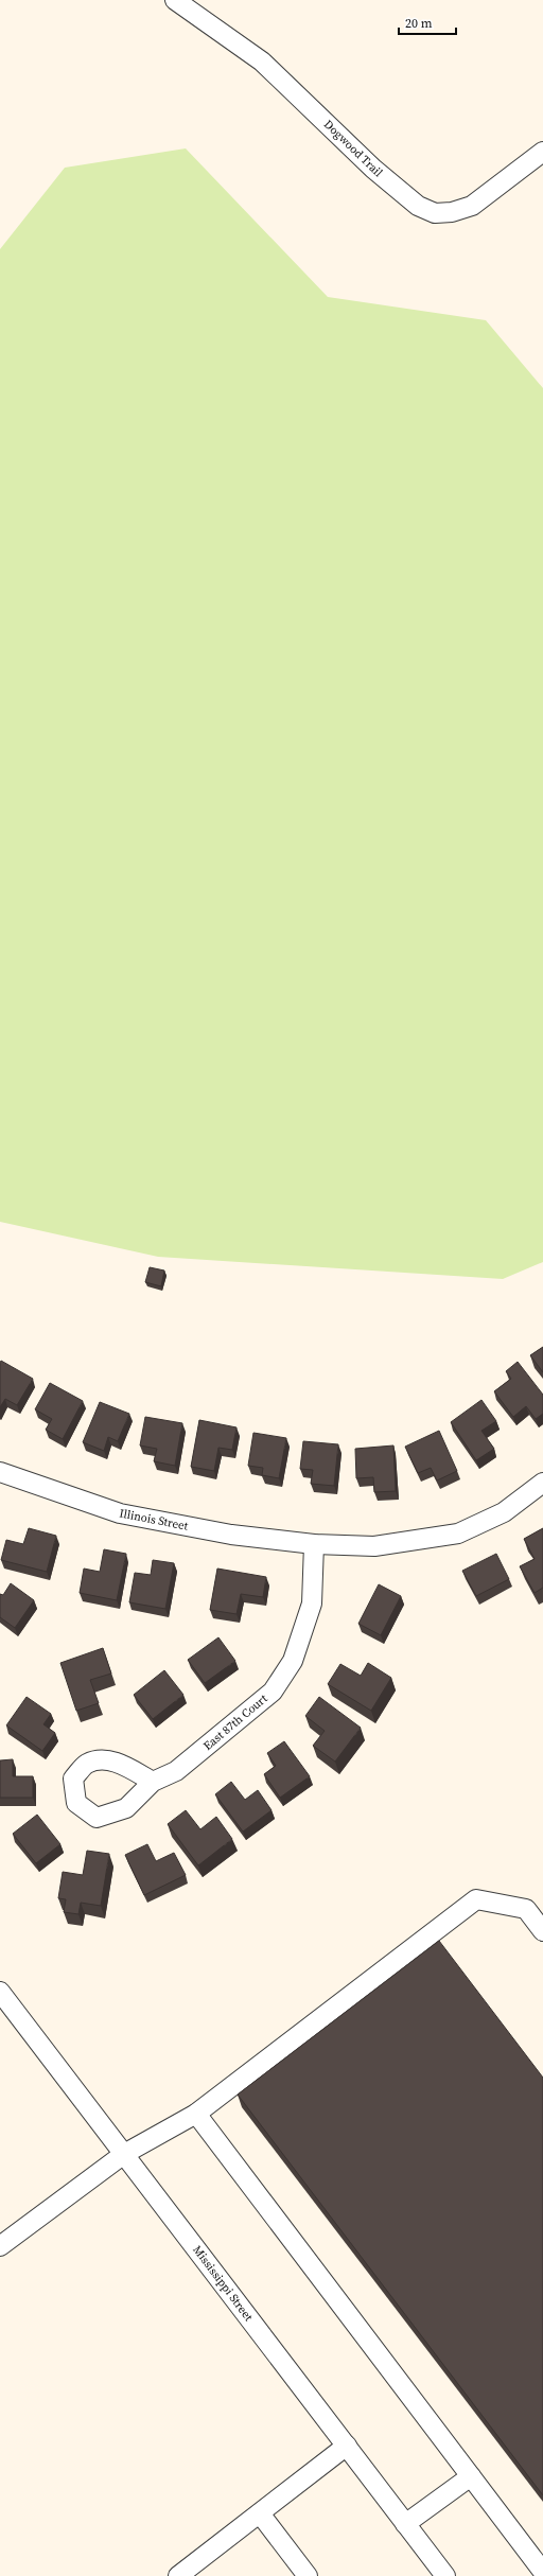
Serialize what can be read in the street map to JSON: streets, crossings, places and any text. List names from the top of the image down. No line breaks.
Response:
{"streets":{"street":["Dogwood Trail","Illinois Street","East 87th Court","Mississippi Street"]},"crossings":[["Illinois Street","East 87th Court"]],"scale_bar":"20 m"}
